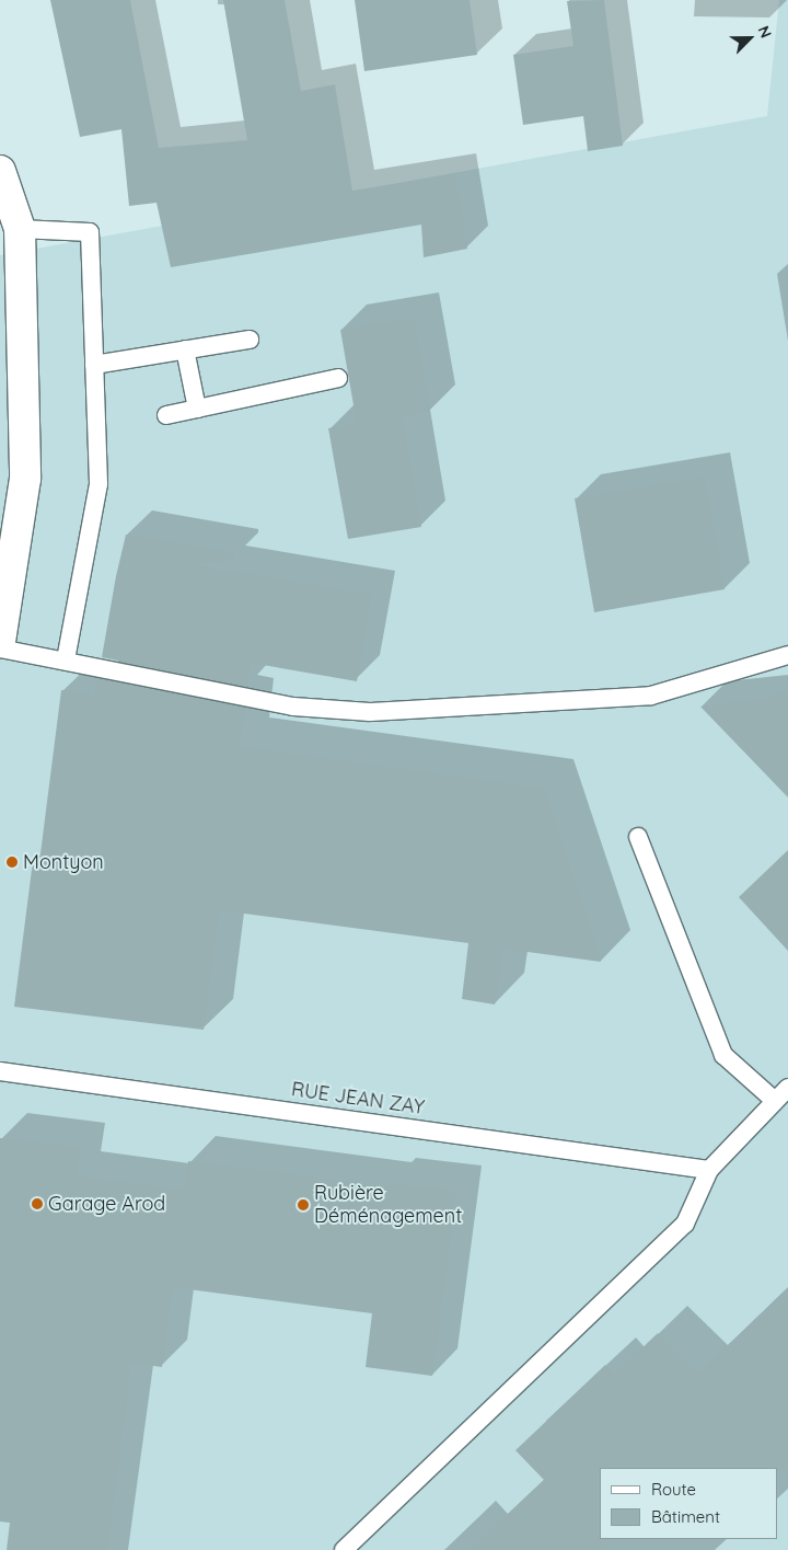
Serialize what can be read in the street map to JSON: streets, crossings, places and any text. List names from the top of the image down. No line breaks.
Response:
{"streets":{"lane":["RUE JEAN ZAY"]},"places":["Montyon","Garage Arod","Rubière Déménagement"],"legend":["Route","Bâtiment"],"north":"top right"}
